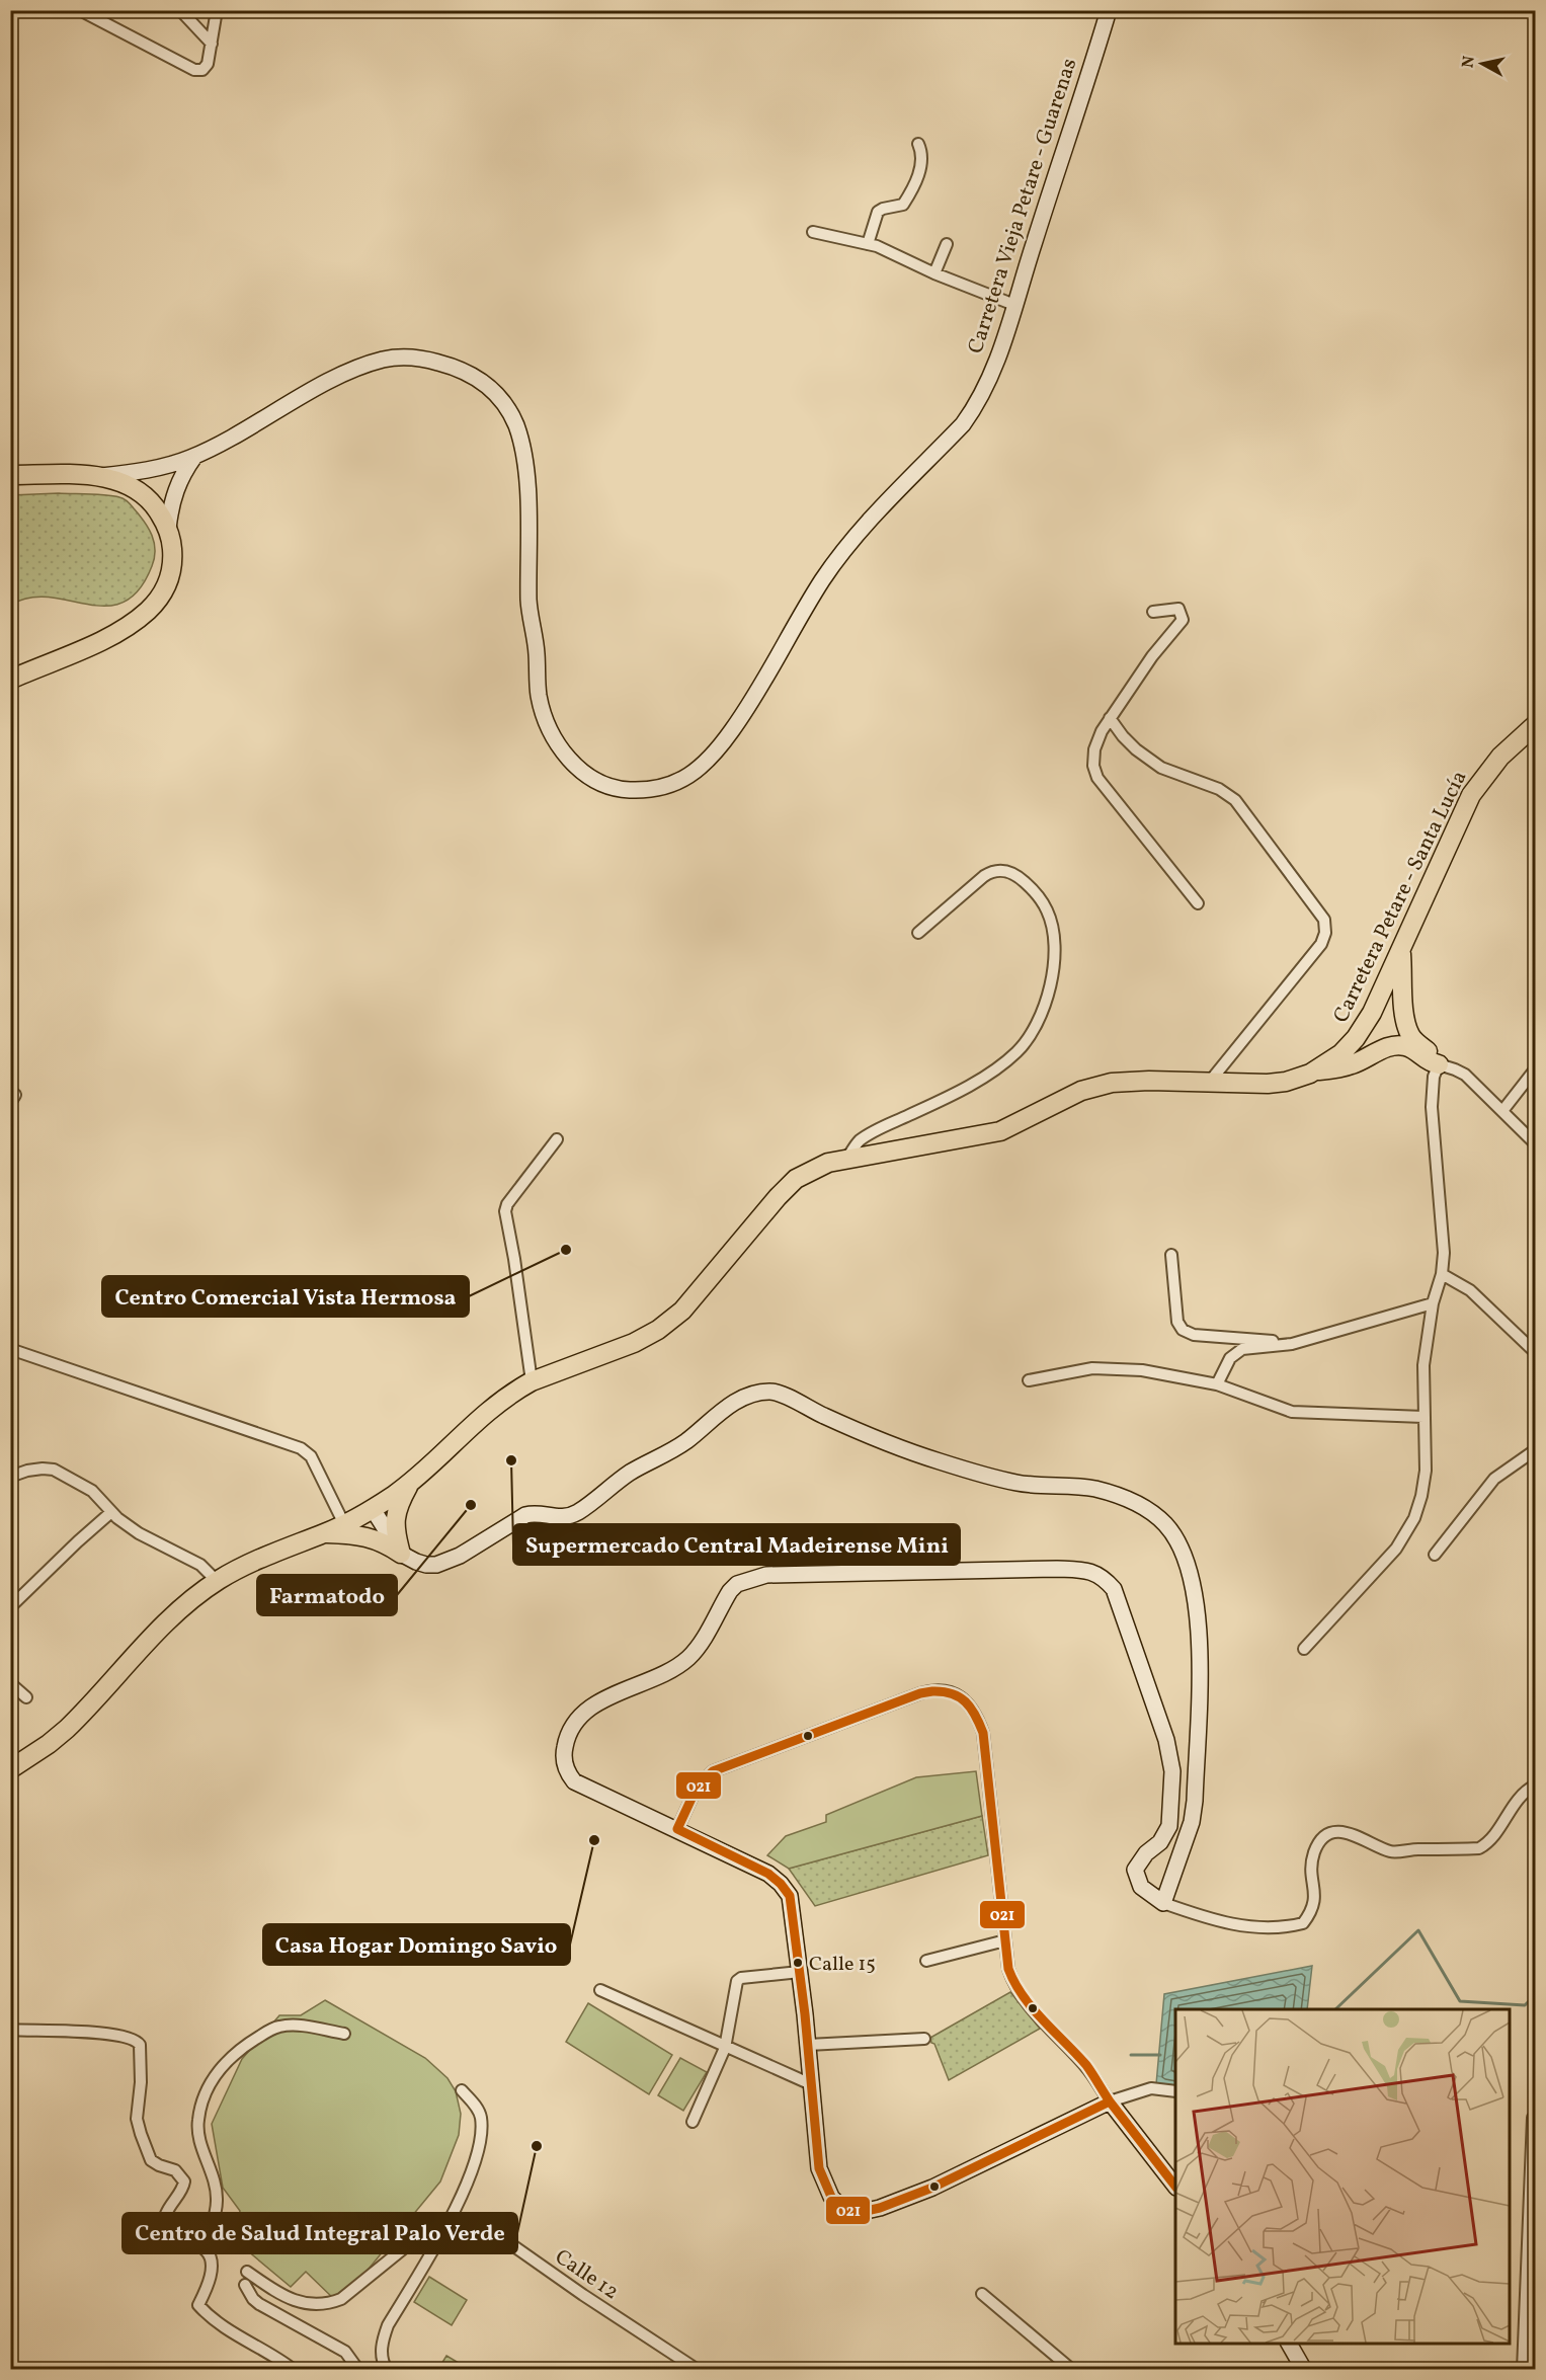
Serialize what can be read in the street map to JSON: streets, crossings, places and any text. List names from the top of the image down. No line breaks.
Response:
{"streets":{"main road":["Carretera Petare - Santa Lucía"],"street":["Carretera Vieja Petare - Guarenas","Calle 12"]},"places":["Centro Comercial Vista Hermosa","Supermercado Central Madeirense Mini","Farmatodo","Casa Hogar Domingo Savio","Calle 15","Centro de Salud Integral Palo Verde"],"lines":["transit line 021"],"north":"left"}
